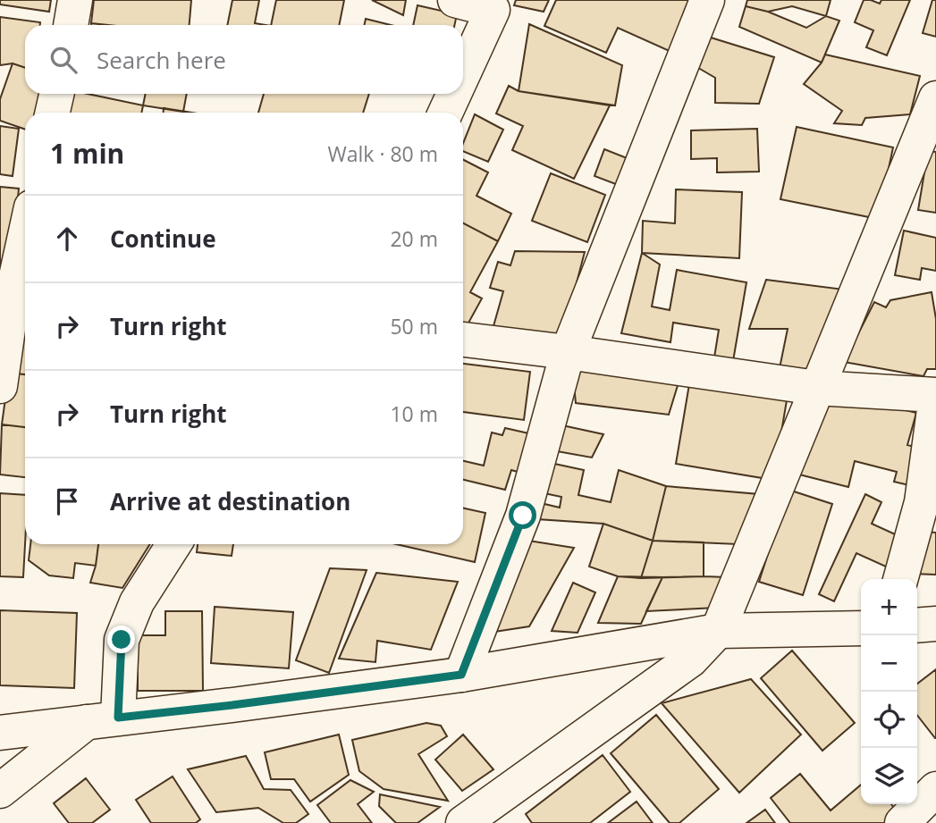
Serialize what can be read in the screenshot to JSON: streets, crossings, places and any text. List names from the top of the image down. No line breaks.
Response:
{"page":{"search":"Search here","heading":["1 min","Walk · 80 m"],"list":[["Continue","20 m"],["Turn right","50 m"],["Turn right","10 m"],"Arrive at destination"],"map_buttons":["+","−"]}}
